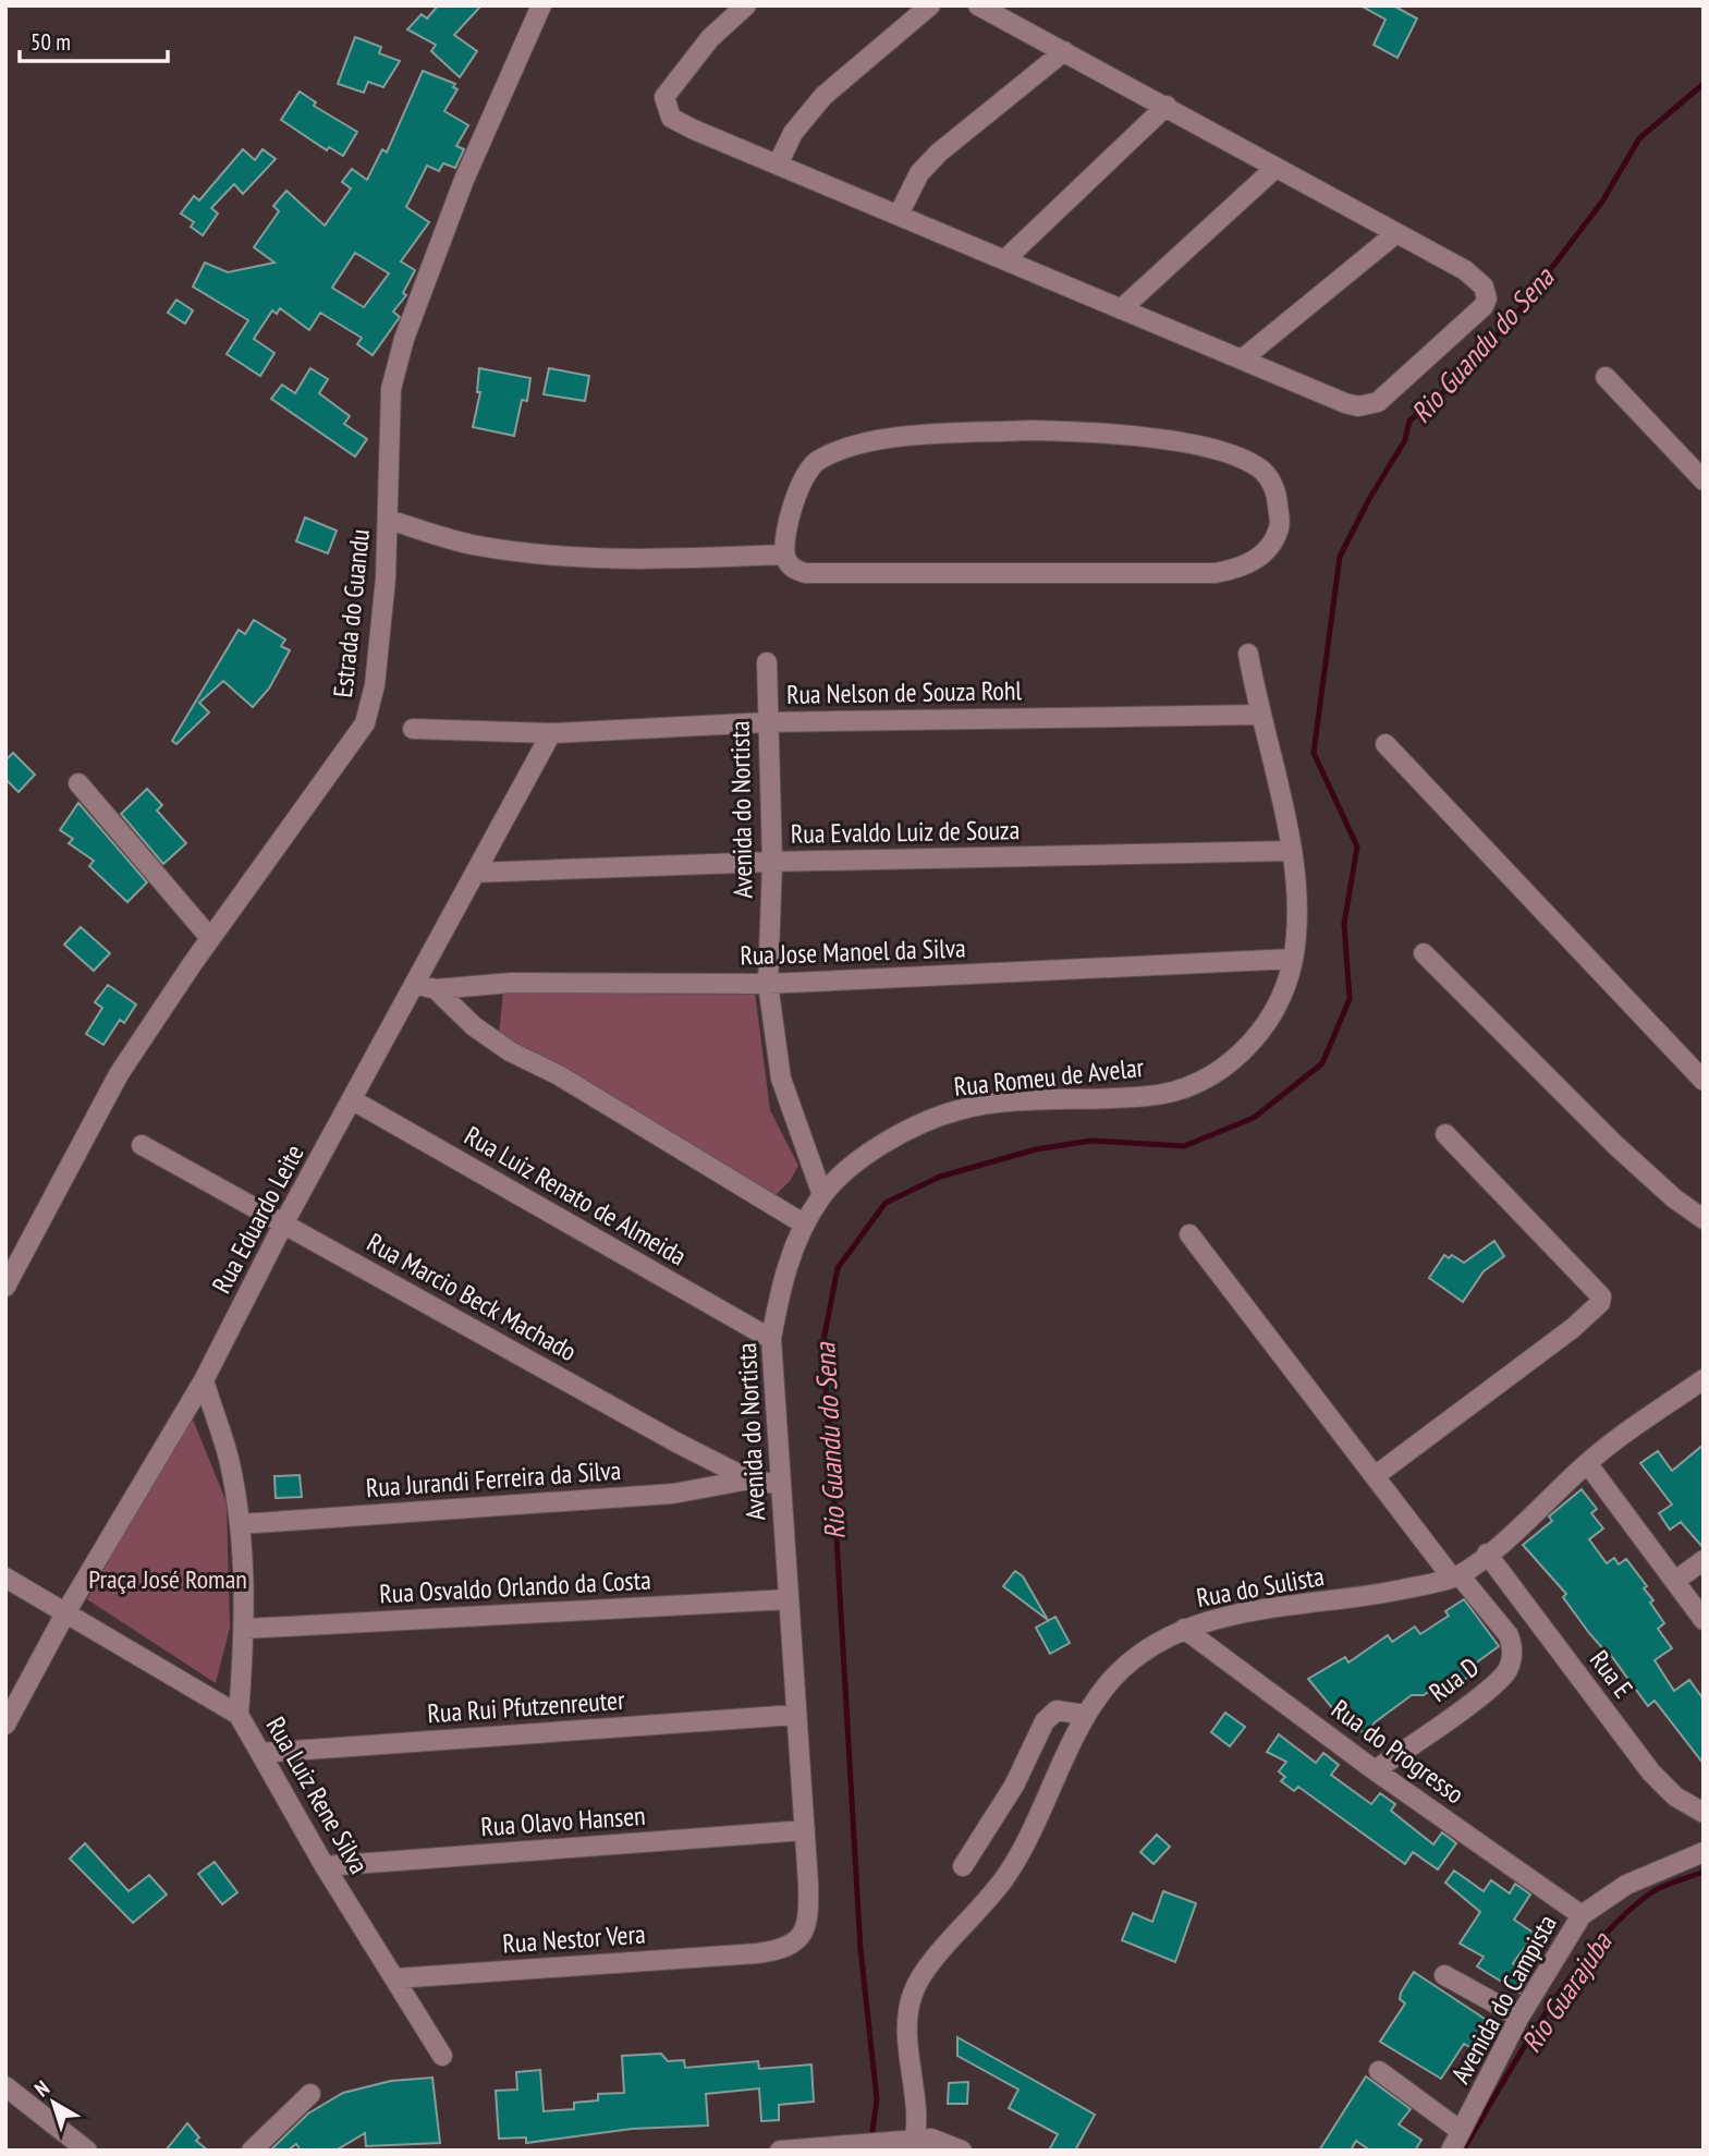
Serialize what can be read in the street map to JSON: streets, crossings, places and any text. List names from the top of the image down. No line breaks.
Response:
{"streets":{"street":["Estrada do Guandu","Rua Nelson de Souza Rohl","Avenida do Nortista","Rua Evaldo Luiz de Souza","Rua Jose Manoel da Silva","Rua Romeu de Avelar","Rua Luiz Renato de Almeida","Rua Eduardo Leite","Rua Marcio Beck Machado","Rua Jurandi Ferreira da Silva","Rua Osvaldo Orlando da Costa","Rua do Sulista","Rua E","Rua D","Rua Rui Pfutzenreuter","Rua do Progresso","Rua Luiz Rene Silva","Rua Olavo Hansen","Rua Nestor Vera","Avenida do Campista"]},"crossings":[["Rua Nelson de Souza Rohl","Avenida do Nortista"],["Rua Nelson de Souza Rohl","Rua Romeu de Avelar"],["Rua Nelson de Souza Rohl","Rua Eduardo Leite"],["Avenida do Nortista","Rua Evaldo Luiz de Souza"],["Avenida do Nortista","Rua Jose Manoel da Silva"],["Avenida do Nortista","Rua Romeu de Avelar"],["Avenida do Nortista","Rua Luiz Renato de Almeida"],["Avenida do Nortista","Rua Marcio Beck Machado"],["Avenida do Nortista","Rua Osvaldo Orlando da Costa"],["Avenida do Nortista","Rua Rui Pfutzenreuter"],["Avenida do Nortista","Rua Olavo Hansen"],["Avenida do Nortista","Rua Nestor Vera"],["Rua Evaldo Luiz de Souza","Rua Romeu de Avelar"],["Rua Evaldo Luiz de Souza","Rua Eduardo Leite"],["Rua Jose Manoel da Silva","Rua Romeu de Avelar"],["Rua Jose Manoel da Silva","Rua Eduardo Leite"],["Rua Luiz Renato de Almeida","Rua Eduardo Leite"],["Rua Eduardo Leite","Rua Marcio Beck Machado"],["Rua Eduardo Leite","Rua Luiz Rene Silva"],["Rua Marcio Beck Machado","Rua Jurandi Ferreira da Silva"],["Rua do Sulista","Rua E"],["Rua do Sulista","Rua D"],["Rua do Sulista","Rua do Progresso"],["Rua D","Rua do Progresso"],["Rua Rui Pfutzenreuter","Rua Luiz Rene Silva"],["Rua do Progresso","Avenida do Campista"],["Rua Luiz Rene Silva","Rua Olavo Hansen"],["Rua Luiz Rene Silva","Rua Nestor Vera"]],"water":["Rio Guandu do Sena","Rio Guarajuba"],"parks":["Praça José Roman"],"scale_bar":"50 m","north":"top left"}
